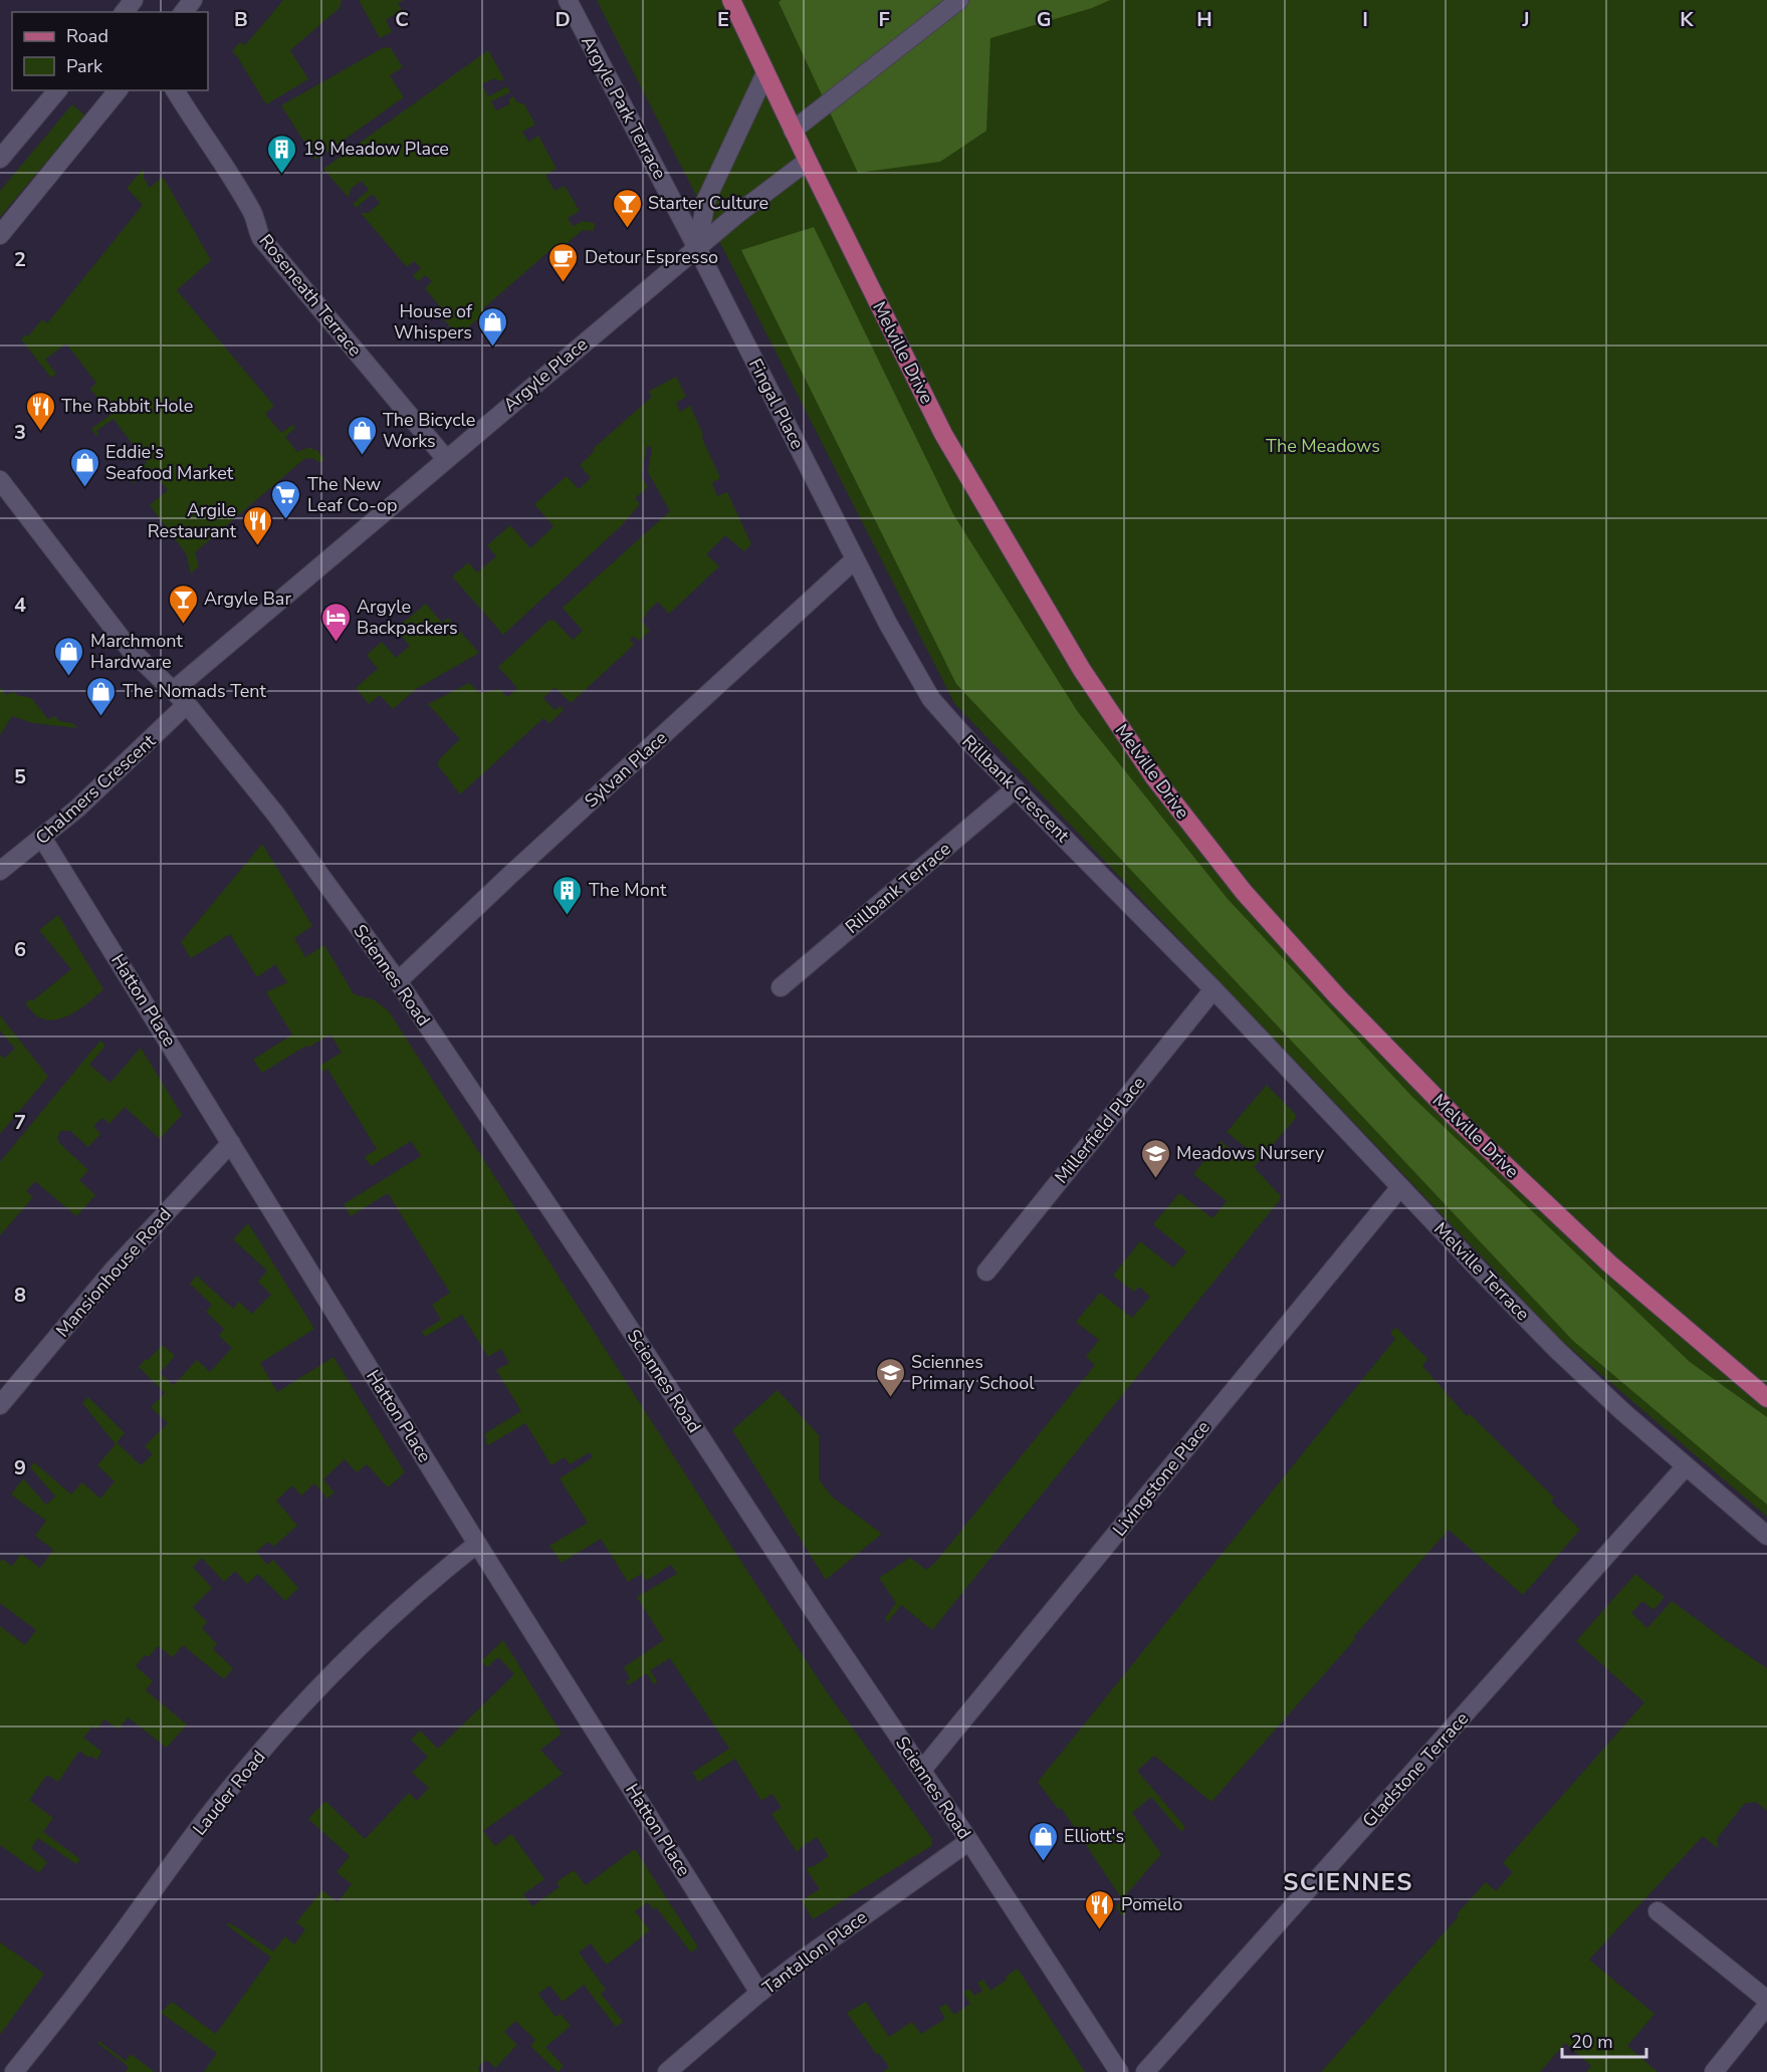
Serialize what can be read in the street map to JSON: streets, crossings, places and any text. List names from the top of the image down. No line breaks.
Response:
{"streets":{"main road":["Melville Drive"],"street":["Argyle Park Terrace","Roseneath Terrace","Argyle Place","Fingal Place","Sylvan Place","Rillbank Crescent","Chalmers Crescent","Rillbank Terrace","Sciennes Road","Hatton Place","Millerfield Place","Melville Terrace","Mansionhouse Road","Livingstone Place","Gladstone Terrace","Lauder Road","Tantallon Place"]},"crossings":[["Argyle Park Terrace","Argyle Place"],["Argyle Park Terrace","Fingal Place"],["Roseneath Terrace","Argyle Place"],["Melville Drive","Argyle Place"],["Argyle Place","Fingal Place"],["Argyle Place","Sciennes Road"],["Fingal Place","Sylvan Place"],["Fingal Place","Rillbank Crescent"],["Sylvan Place","Rillbank Crescent"],["Sylvan Place","Sciennes Road"],["Rillbank Crescent","Rillbank Terrace"],["Rillbank Crescent","Millerfield Place"],["Rillbank Crescent","Melville Terrace"],["Chalmers Crescent","Sciennes Road"],["Chalmers Crescent","Hatton Place"],["Sciennes Road","Livingstone Place"],["Sciennes Road","Tantallon Place"],["Hatton Place","Mansionhouse Road"],["Hatton Place","Lauder Road"],["Hatton Place","Tantallon Place"],["Millerfield Place","Melville Terrace"],["Melville Terrace","Livingstone Place"],["Melville Terrace","Gladstone Terrace"]],"districts":["SCIENNES"],"parks":["The Meadows"],"places":{"building":["19 Meadow Place","The Mont"],"bar":["Starter Culture","Argyle Bar"],"cafe":["Detour Espresso"],"shop":["House of Whispers","The Bicycle Works","Eddie's Seafood Market","Marchmont Hardware","The Nomads Tent","Elliott's"],"restaurant":["The Rabbit Hole","Argile Restaurant","Pomelo"],"supermarket":["The New Leaf Co-op"],"hotel":["Argyle Backpackers"],"school or university":["Meadows Nursery","Sciennes Primary School"]},"legend":["Road","Park"],"scale_bar":"20 m","grid":{"columns":["B","C","D","E","F","G","H","I","J","K"],"rows":["2","3","4","5","6","7","8","9"]}}
